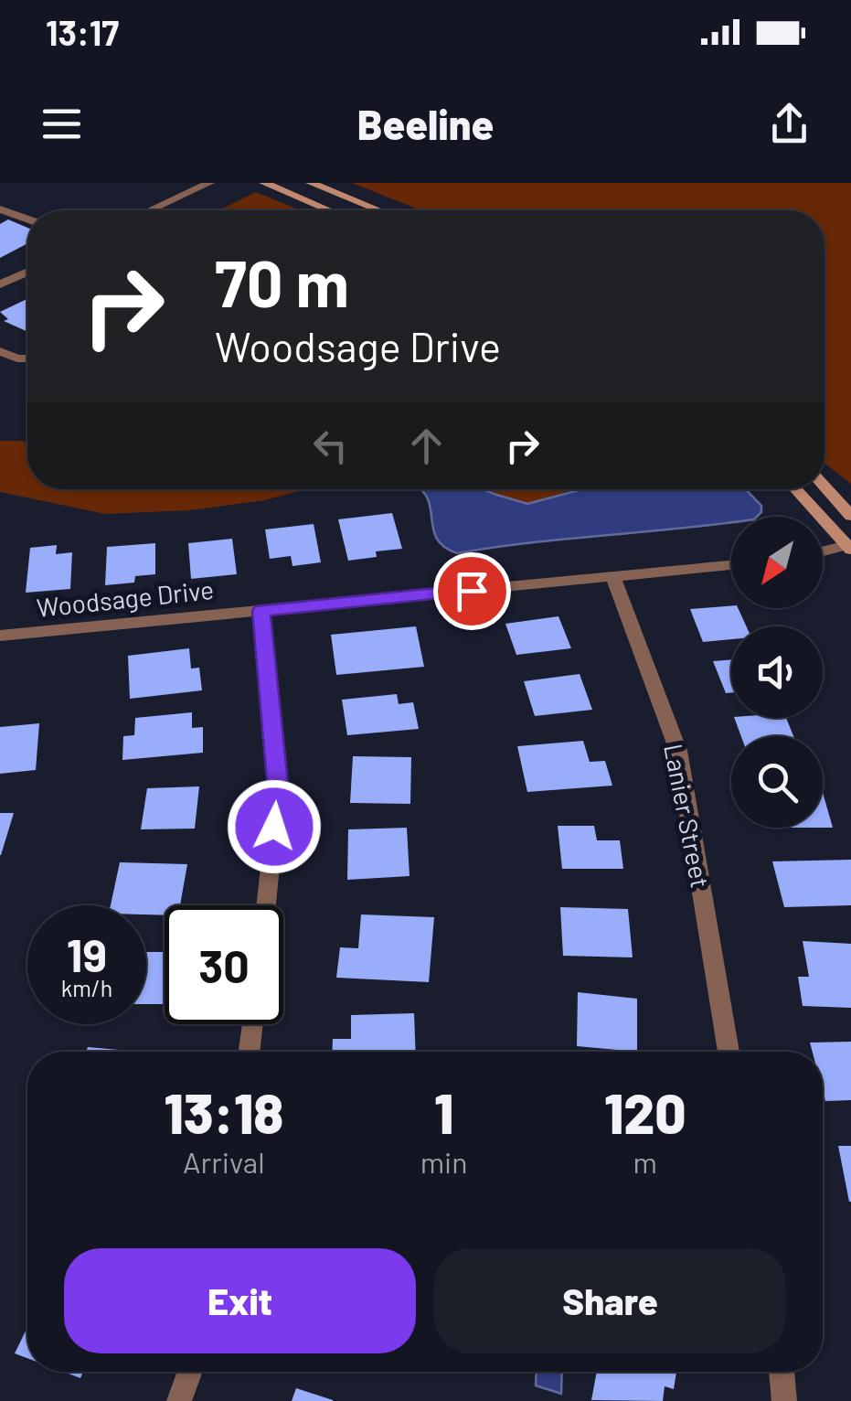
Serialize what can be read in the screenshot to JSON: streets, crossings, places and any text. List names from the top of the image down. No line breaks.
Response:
{"streets":{"street":["Woodsage Drive","Lanier Street"]},"crossings":[["Woodsage Drive","Lanier Street"]],"north":"bottom left","page":{"status":"13:17","header":"Beeline","turn":["70 m","Woodsage Drive"],"speed":"19 km/h","limit":"30","eta":["13:18","Arrival","1","min","120","m"],"buttons":["Exit","Share"]}}
